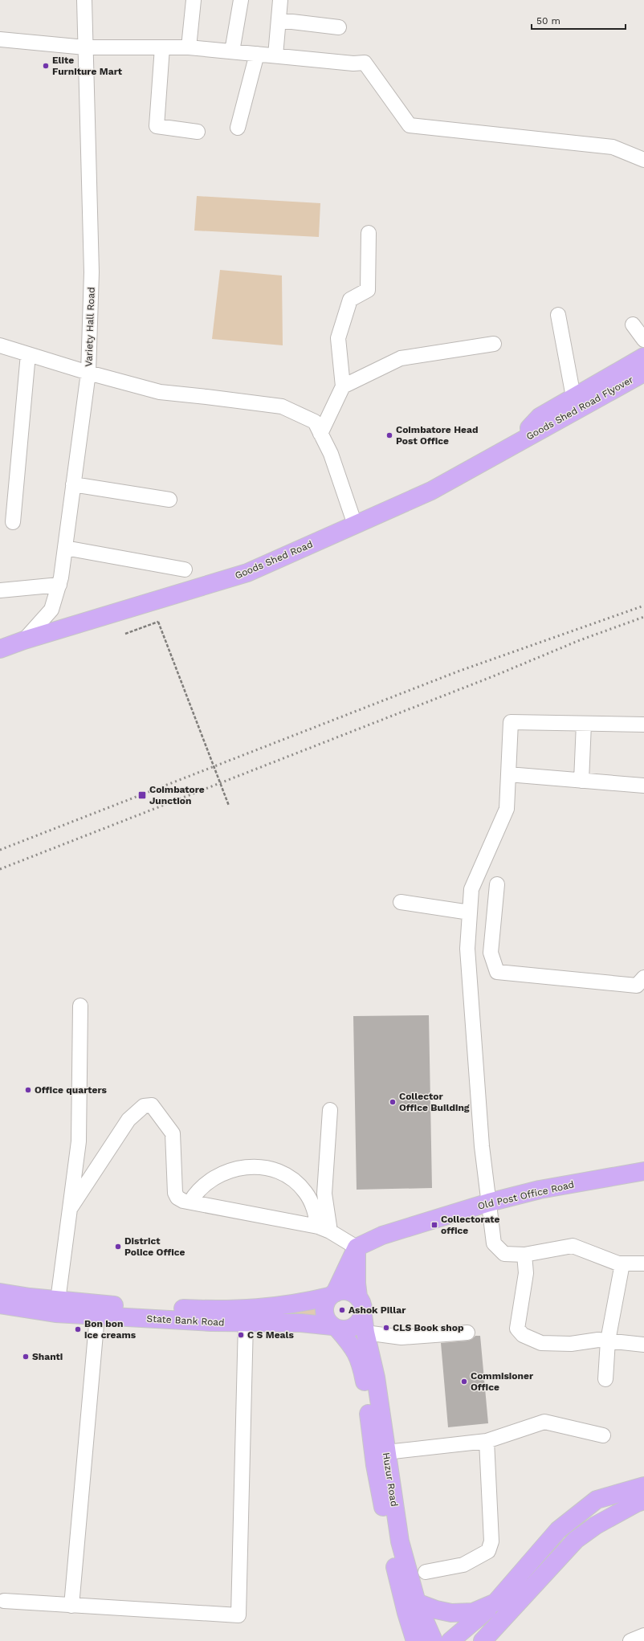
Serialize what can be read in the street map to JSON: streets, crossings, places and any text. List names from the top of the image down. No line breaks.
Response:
{"streets":{"main road":["Goods Shed Road Flyover","Goods Shed Road","Old Post Office Road","State Bank Road","Huzur Road"],"street":["Variety Hall Road"]},"crossings":[["Variety Hall Road","Goods Shed Road"],["Goods Shed Road Flyover","Goods Shed Road"],["State Bank Road","Huzur Road"]],"places":{"other":["Elite Furniture Mart","Coimbatore Head Post Office","Office quarters","Collector Office Building","District Police Office","Ashok Pillar","CLS Book shop","Bon bon ice creams","C S Meals","Shanti","Commisioner Office"],"transit":["Coimbatore Junction","Collectorate office"]},"scale_bar":"50 m"}
